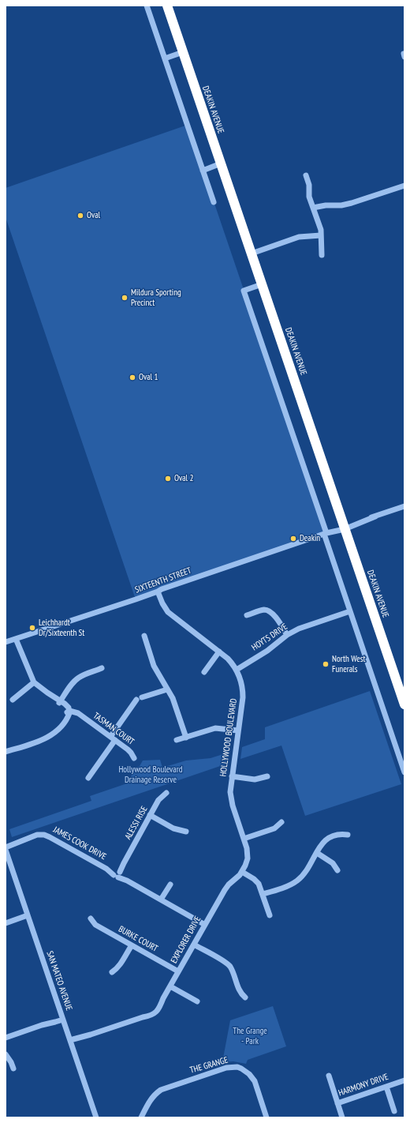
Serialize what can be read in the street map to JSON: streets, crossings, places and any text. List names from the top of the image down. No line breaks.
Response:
{"streets":{"highway":["DEAKIN AVENUE"],"street":["SIXTEENTH STREET","HOYTS DRIVE","TASMAN COURT","HOLLYWOOD BOULEVARD","ALESSI RISE","JAMES COOK DRIVE","BURKE COURT","EXPLORER DRIVE","SAN MATEO AVENUE","THE GRANGE","HARMONY DRIVE"]},"crossings":[["DEAKIN AVENUE","SIXTEENTH STREET"],["SIXTEENTH STREET","TASMAN COURT"],["SIXTEENTH STREET","HOLLYWOOD BOULEVARD"],["HOYTS DRIVE","HOLLYWOOD BOULEVARD"],["HOLLYWOOD BOULEVARD","EXPLORER DRIVE"],["ALESSI RISE","JAMES COOK DRIVE"],["JAMES COOK DRIVE","EXPLORER DRIVE"],["BURKE COURT","EXPLORER DRIVE"],["EXPLORER DRIVE","SAN MATEO AVENUE"]],"parks":["Hollywood Boulevard Drainage Reserve","The Grange - Park"],"places":["Oval","Mildura Sporting Precinct","Oval 1","Oval 2","Deakin","Leichhardt Dr/Sixteenth St","North West Funerals"]}
